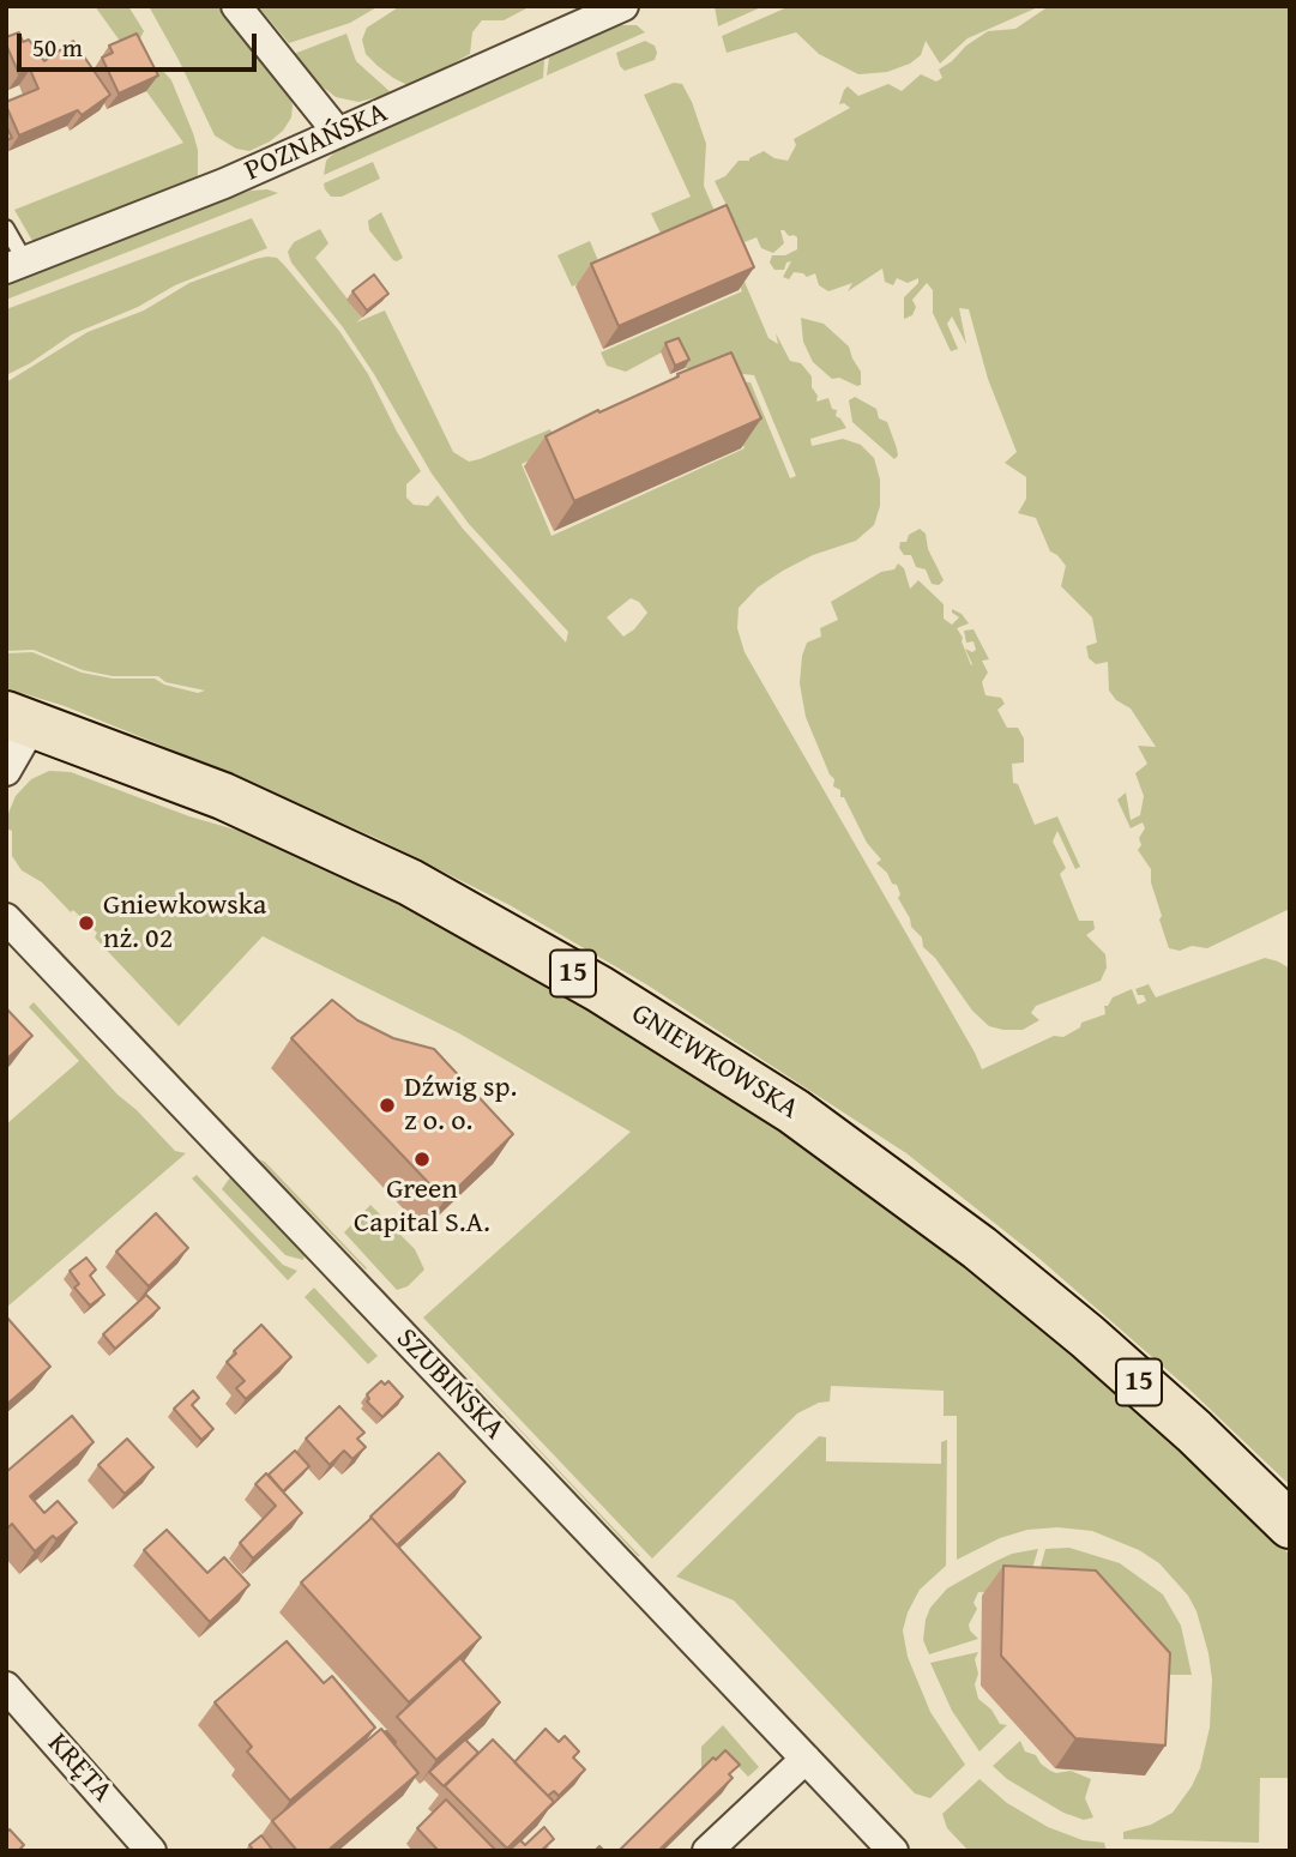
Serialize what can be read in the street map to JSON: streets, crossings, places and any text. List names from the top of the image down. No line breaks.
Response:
{"streets":{"main road":["15","GNIEWKOWSKA"],"street":["POZNAŃSKA","SZUBIŃSKA","KRĘTA"]},"places":["Gniewkowska nż. 02","Dźwig sp. z o. o.","Green Capital S.A."],"scale_bar":"50 m"}
